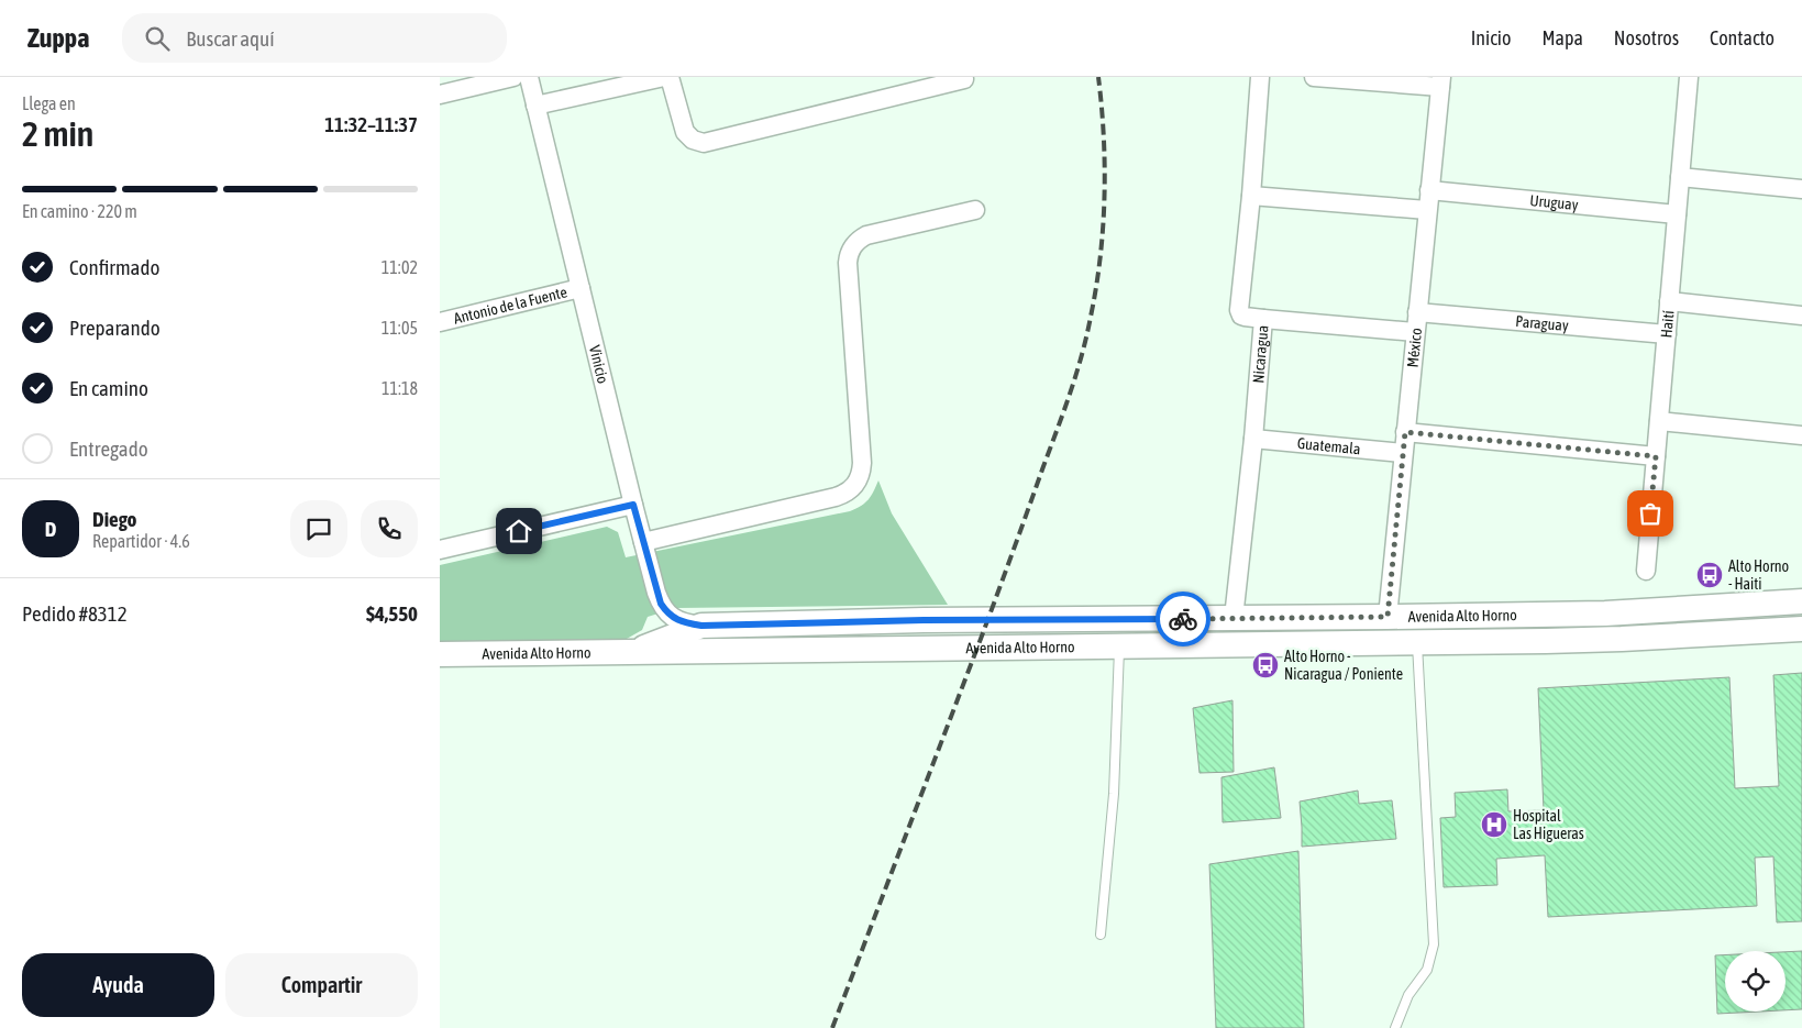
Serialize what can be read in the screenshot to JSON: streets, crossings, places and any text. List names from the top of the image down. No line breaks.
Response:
{"streets":{"main road":["Avenida Alto Horno"],"street":["Uruguay","Antonio de la Fuente","Paraguay","Haití","México","Nicaragua","Vinicio","Guatemala"]},"crossings":[["Uruguay","Haití"],["Uruguay","México"],["Antonio de la Fuente","Vinicio"],["Paraguay","Haití"],["Paraguay","México"],["México","Guatemala"],["México","Avenida Alto Horno"],["Nicaragua","Guatemala"],["Nicaragua","Avenida Alto Horno"],["Vinicio","Avenida Alto Horno"]],"places":{"bus stop":["Alto Horno - Haiti","Alto Horno - Nicaragua / Poniente"],"hospital":["Hospital Las Higueras"]},"page":{"header":"Zuppa","search":"Buscar aquí","nav":["Inicio","Mapa","Nosotros","Contacto"],"heading":["2 min","Llega en","11:32–11:37"],"panel":["Diego","Repartidor · 4.6","Pedido #8312","$4,550"],"bar":"En camino · 220 m","list":[["Confirmado","11:02"],["Preparando","11:05"],["En camino","11:18"],"Entregado"],"round":"D","buttons":["Ayuda","Compartir"]}}
